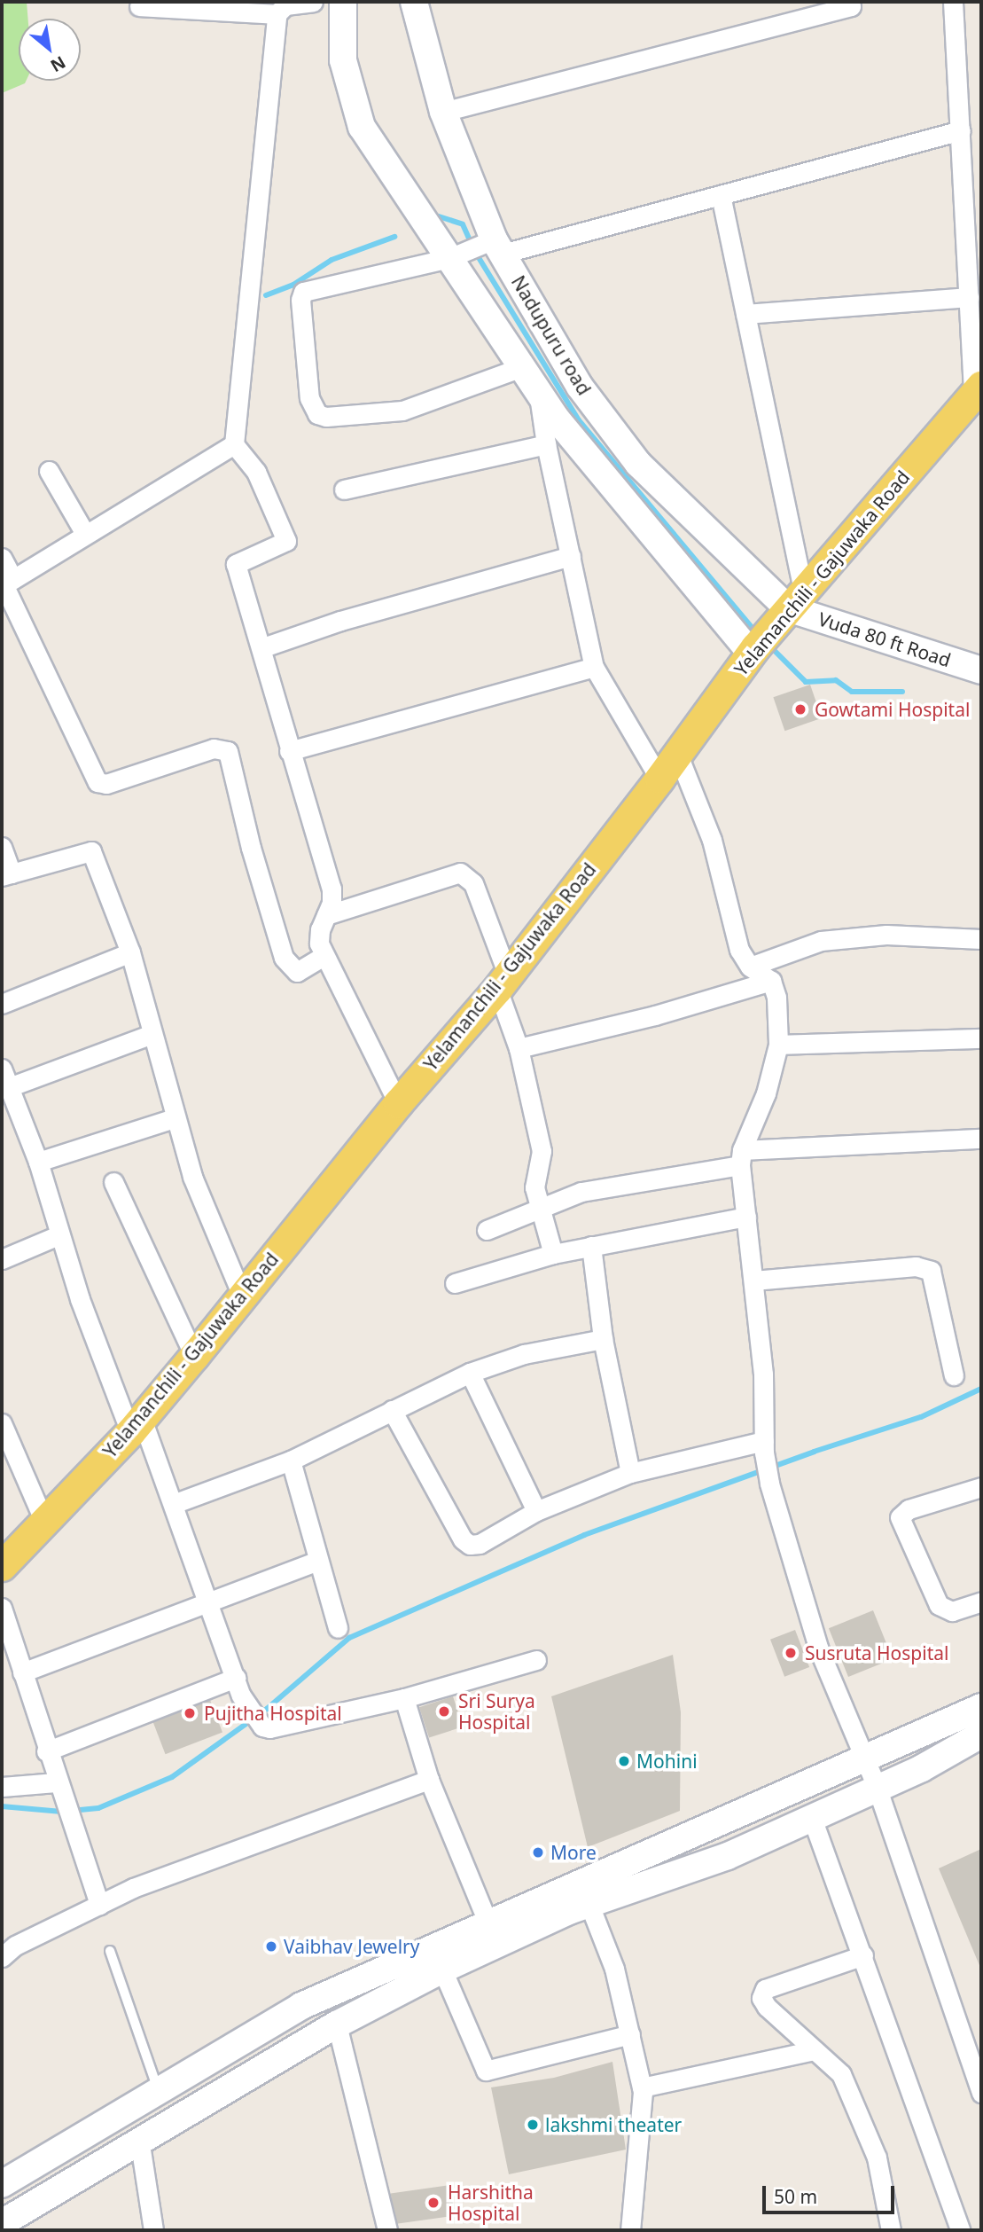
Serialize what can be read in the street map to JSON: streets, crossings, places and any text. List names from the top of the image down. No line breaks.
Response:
{"streets":{"main road":["Nadupuru road","Yelamanchili - Gajuwaka Road","Vuda 80 ft Road"]},"crossings":[["Nadupuru road","Yelamanchili - Gajuwaka Road"],["Nadupuru road","Vuda 80 ft Road"],["Yelamanchili - Gajuwaka Road","Vuda 80 ft Road"]],"places":["Gowtami Hospital","Susruta Hospital","Sri Surya Hospital","Pujitha Hospital","Mohini","More","Vaibhav Jewelry","lakshmi theater","Harshitha Hospital"],"scale_bar":"50 m","north":"bottom right"}
